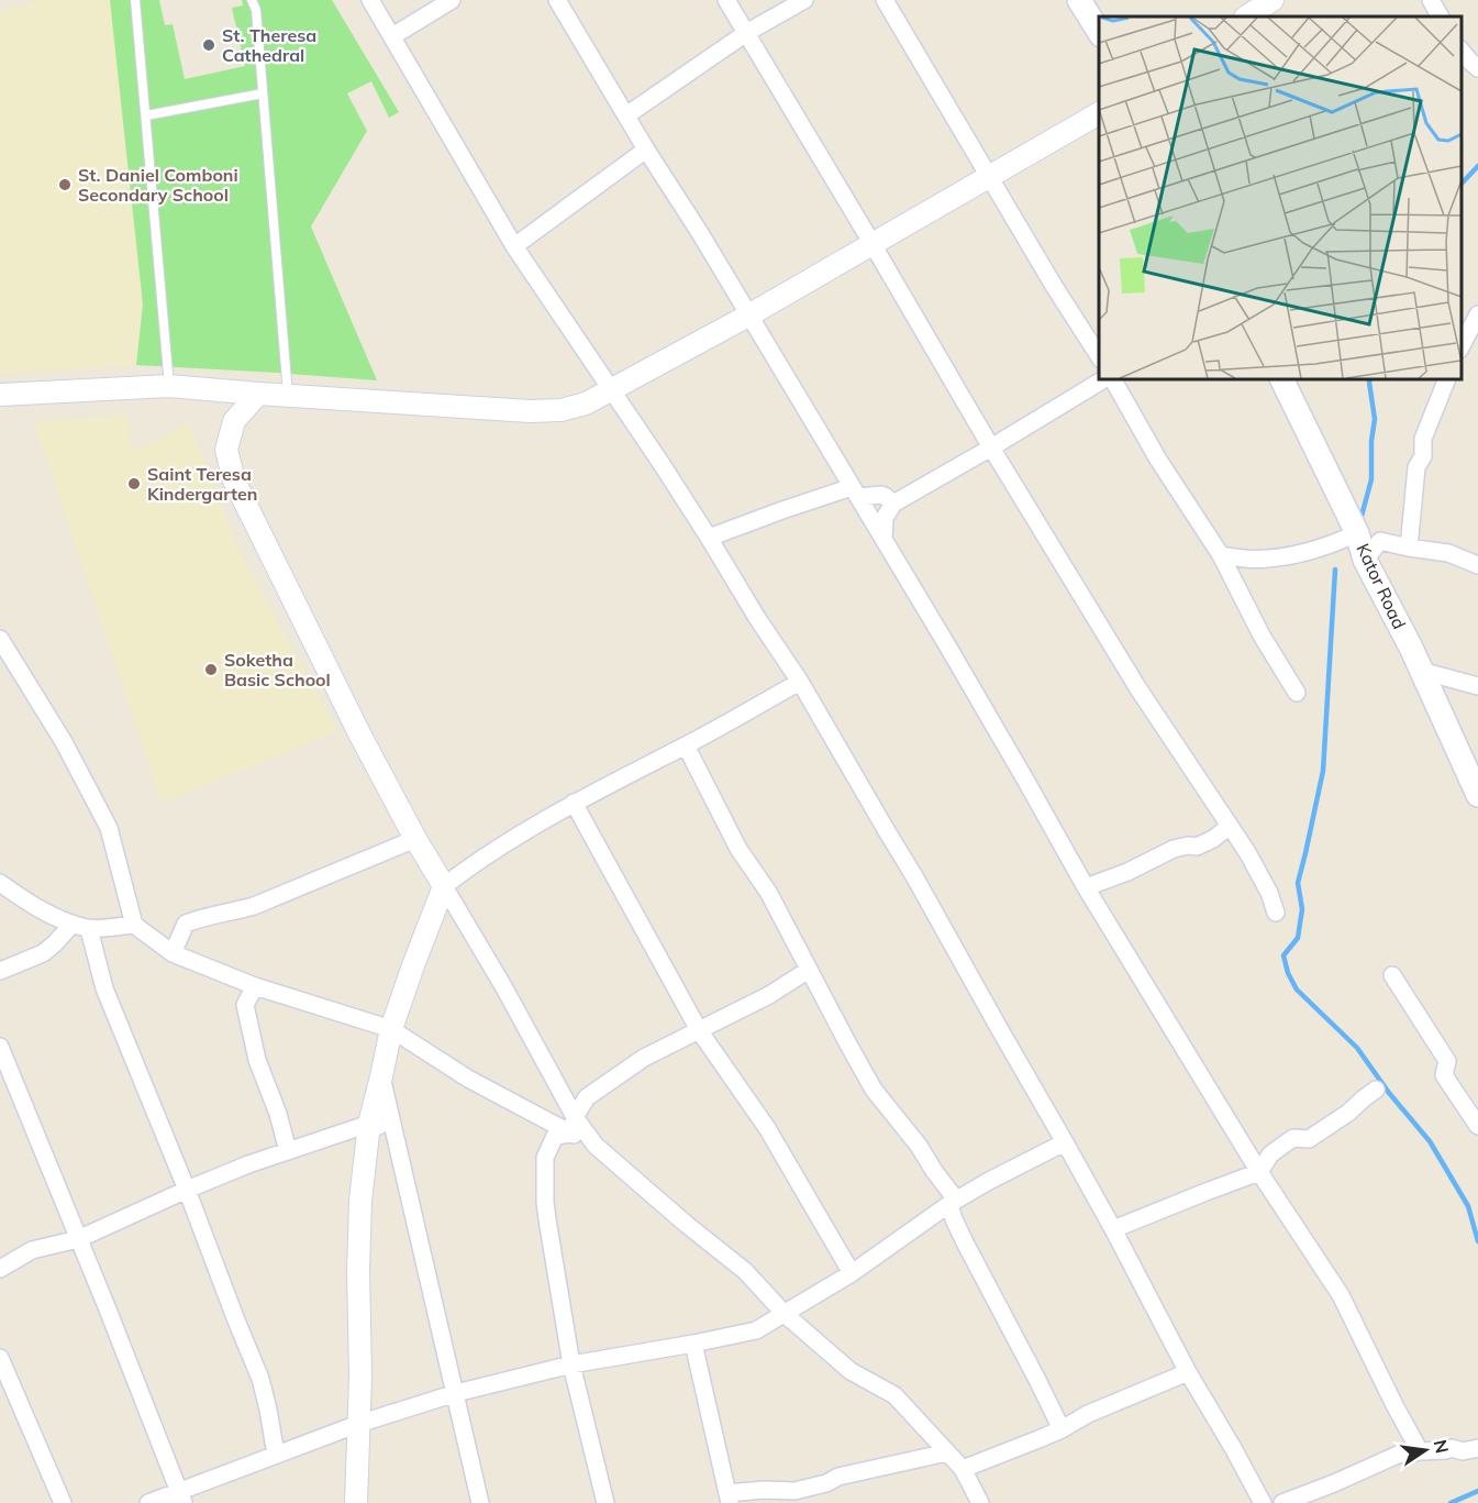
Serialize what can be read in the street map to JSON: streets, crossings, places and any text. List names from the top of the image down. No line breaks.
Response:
{"streets":{"main road":["Kator Road"]},"places":["St. Theresa Cathedral","St. Daniel Comboni Secondary School","Saint Teresa Kindergarten","Soketha Basic School"],"north":"right"}
